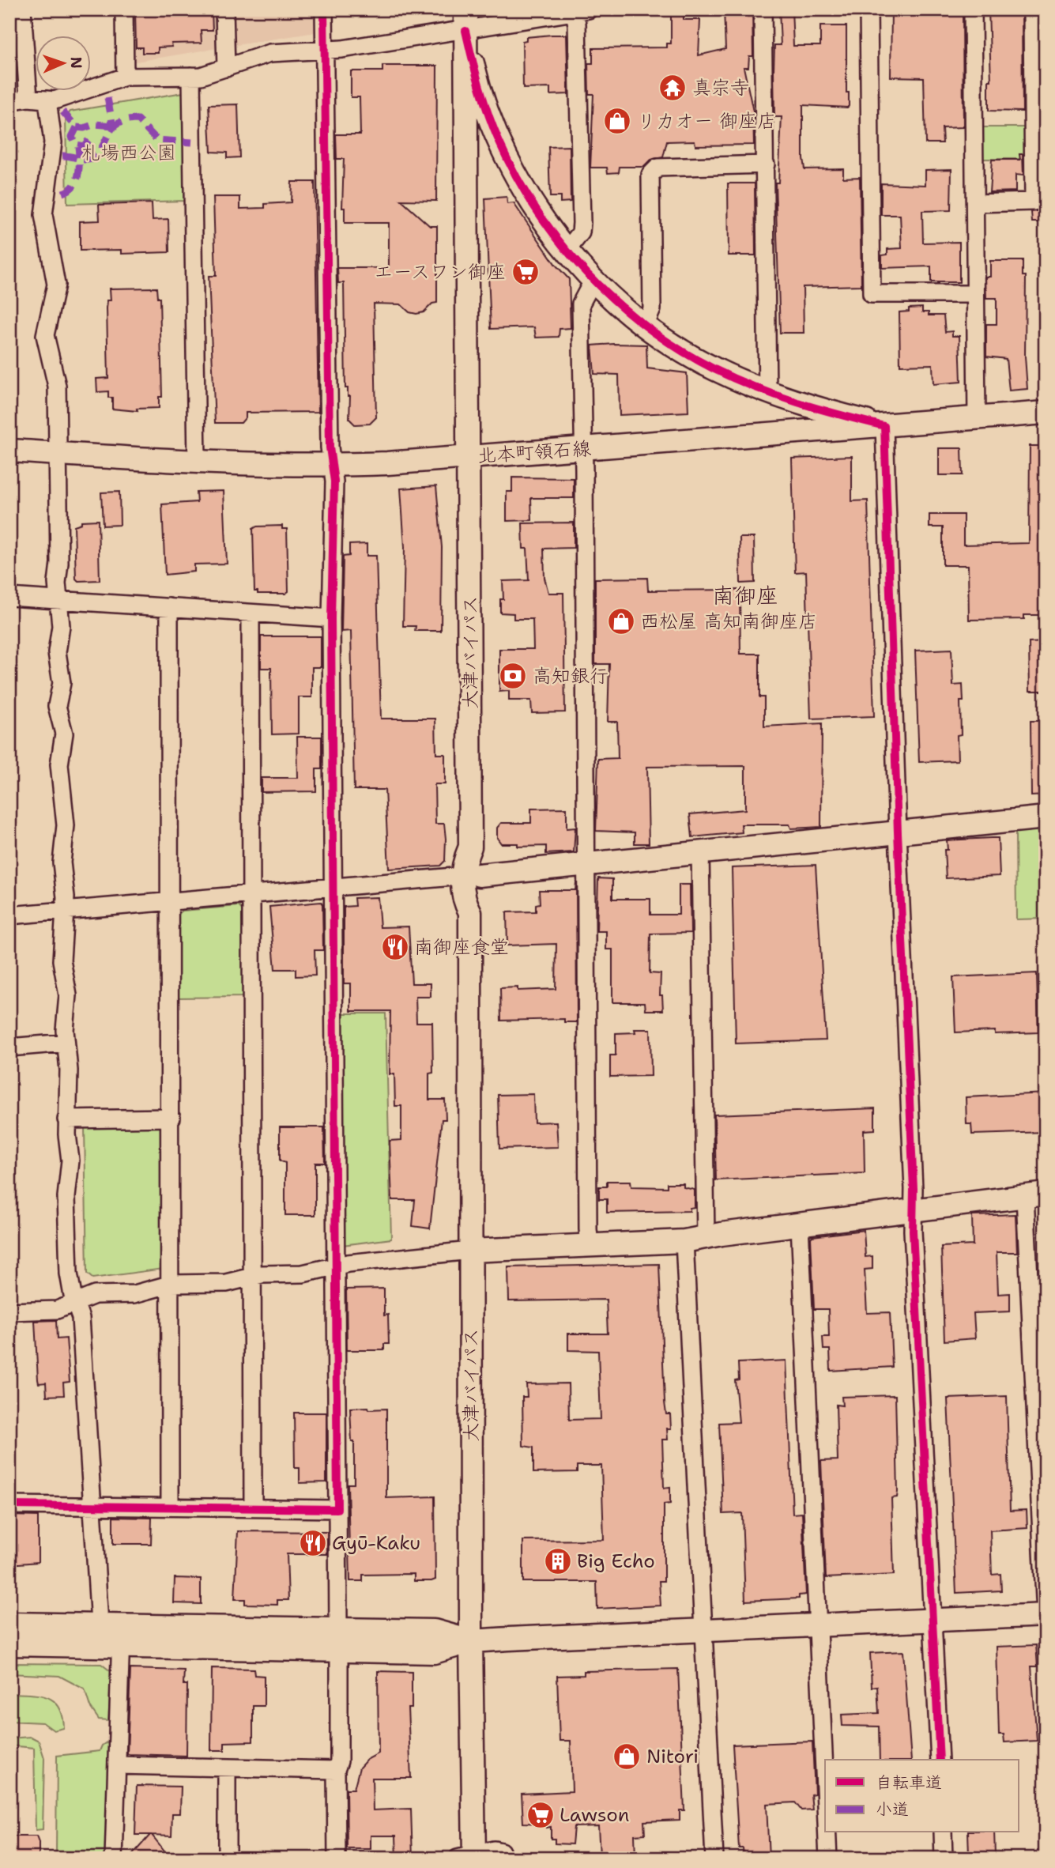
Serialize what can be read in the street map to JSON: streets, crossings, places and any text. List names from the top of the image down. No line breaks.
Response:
{"streets":{"street":["北本町領石線","大津バイパス"]},"crossings":[["北本町領石線","大津バイパス"]],"districts":["南御座"],"parks":["札場西公園"],"places":{"temple":["真宗寺"],"shop":["リカオー 御座店","西松屋 高知南御座店","Nitori"],"supermarket":["エースワン御座","Lawson"],"bank":["高知銀行"],"restaurant":["南御座食堂","Gyū-Kaku"],"building":["Big Echo"]},"legend":["自転車道","小道"],"north":"right"}
